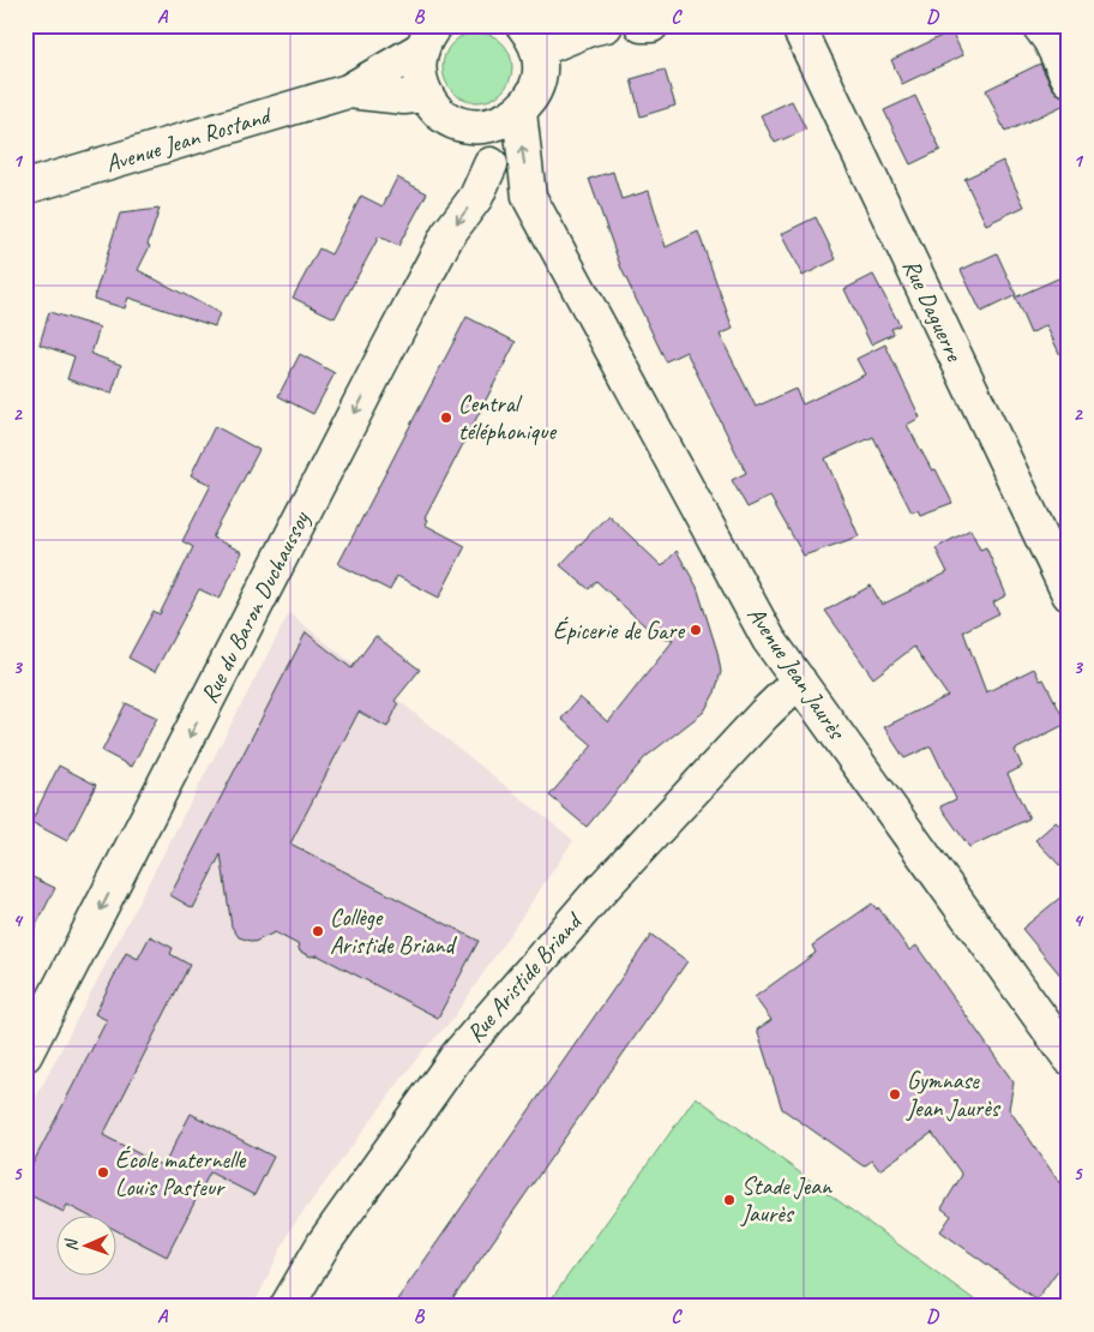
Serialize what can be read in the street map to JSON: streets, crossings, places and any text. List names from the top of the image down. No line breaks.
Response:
{"streets":{"street":["Avenue Jean Rostand","Rue Daguerre","Rue du Baron Duchaussoy","Avenue Jean Jaurès","Rue Aristide Briand"]},"crossings":[["Rue du Baron Duchaussoy","Avenue Jean Jaurès"],["Avenue Jean Jaurès","Rue Aristide Briand"]],"one_way":["Rue du Baron Duchaussoy"],"places":["Central téléphonique","Épicerie de Gare","Collège Aristide Briand","Gymnase Jean Jaurès","École maternelle Louis Pasteur","Stade Jean Jaurès"],"north":"left","grid":{"columns":["A","B","C","D"],"rows":["1","2","3","4","5"]}}
